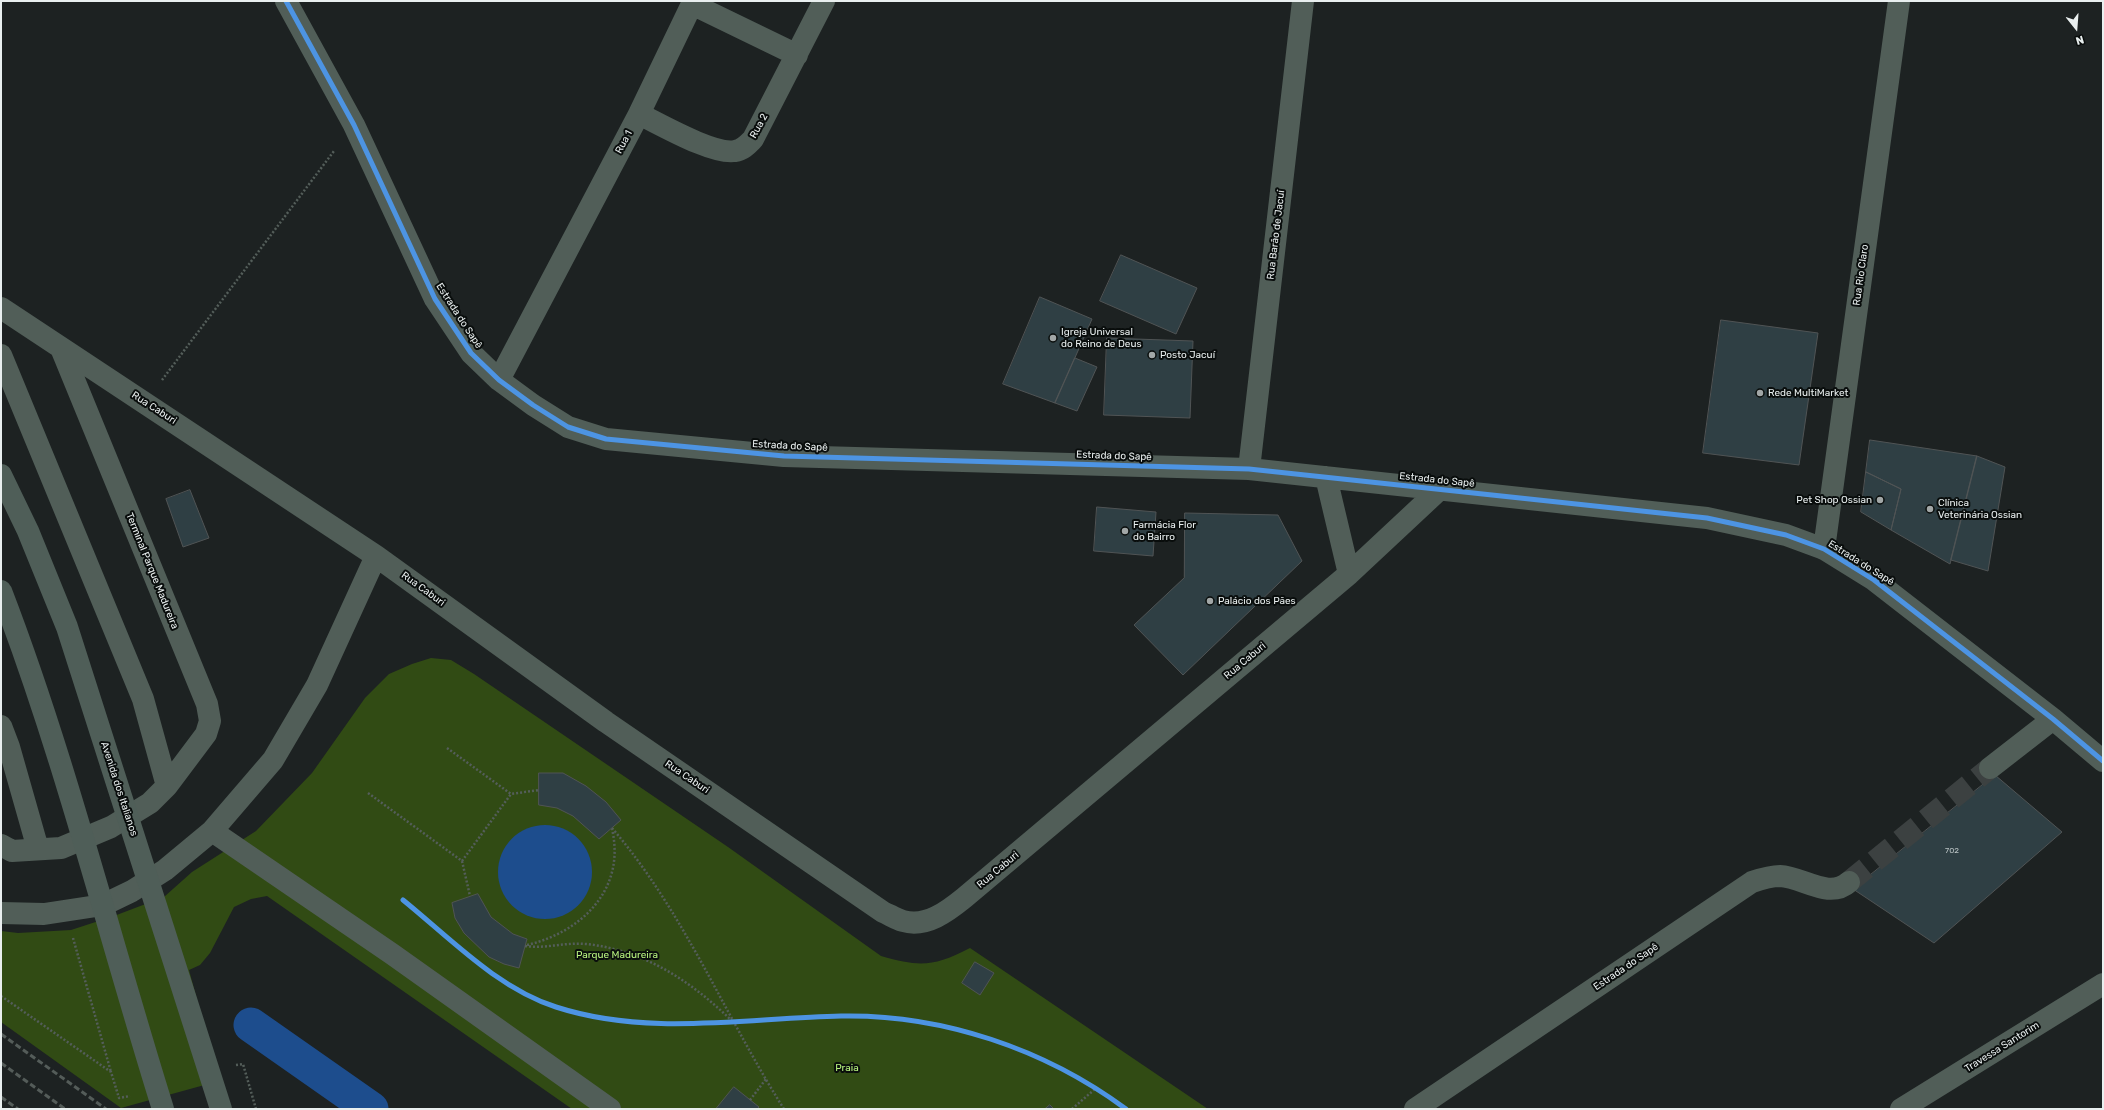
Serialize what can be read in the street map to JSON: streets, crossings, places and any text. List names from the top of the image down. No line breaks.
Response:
{"streets":{"main road":["Avenida dos Italianos"],"street":["Rua 2","Rua 1","Rua Barão de Jacuí","Rua Rio Claro","Estrada do Sapê","Rua Caburi","Terminal Parque Madureira","Travessa Santorim"]},"crossings":[["Rua 2","Rua 1"],["Rua 1","Estrada do Sapê"],["Rua Barão de Jacuí","Estrada do Sapê"],["Rua Rio Claro","Estrada do Sapê"],["Estrada do Sapê","Rua Caburi"],["Rua Caburi","Terminal Parque Madureira"]],"parks":["Parque Madureira","Praia"],"places":["Igreja Universal do Reino de Deus","Posto Jacuí","Rede MultiMarket","Pet Shop Ossian","Clínica Veterinária Ossian","Farmácia Flor do Bairro","Palácio dos Pães"],"house_numbers":["702"],"north":"bottom"}
